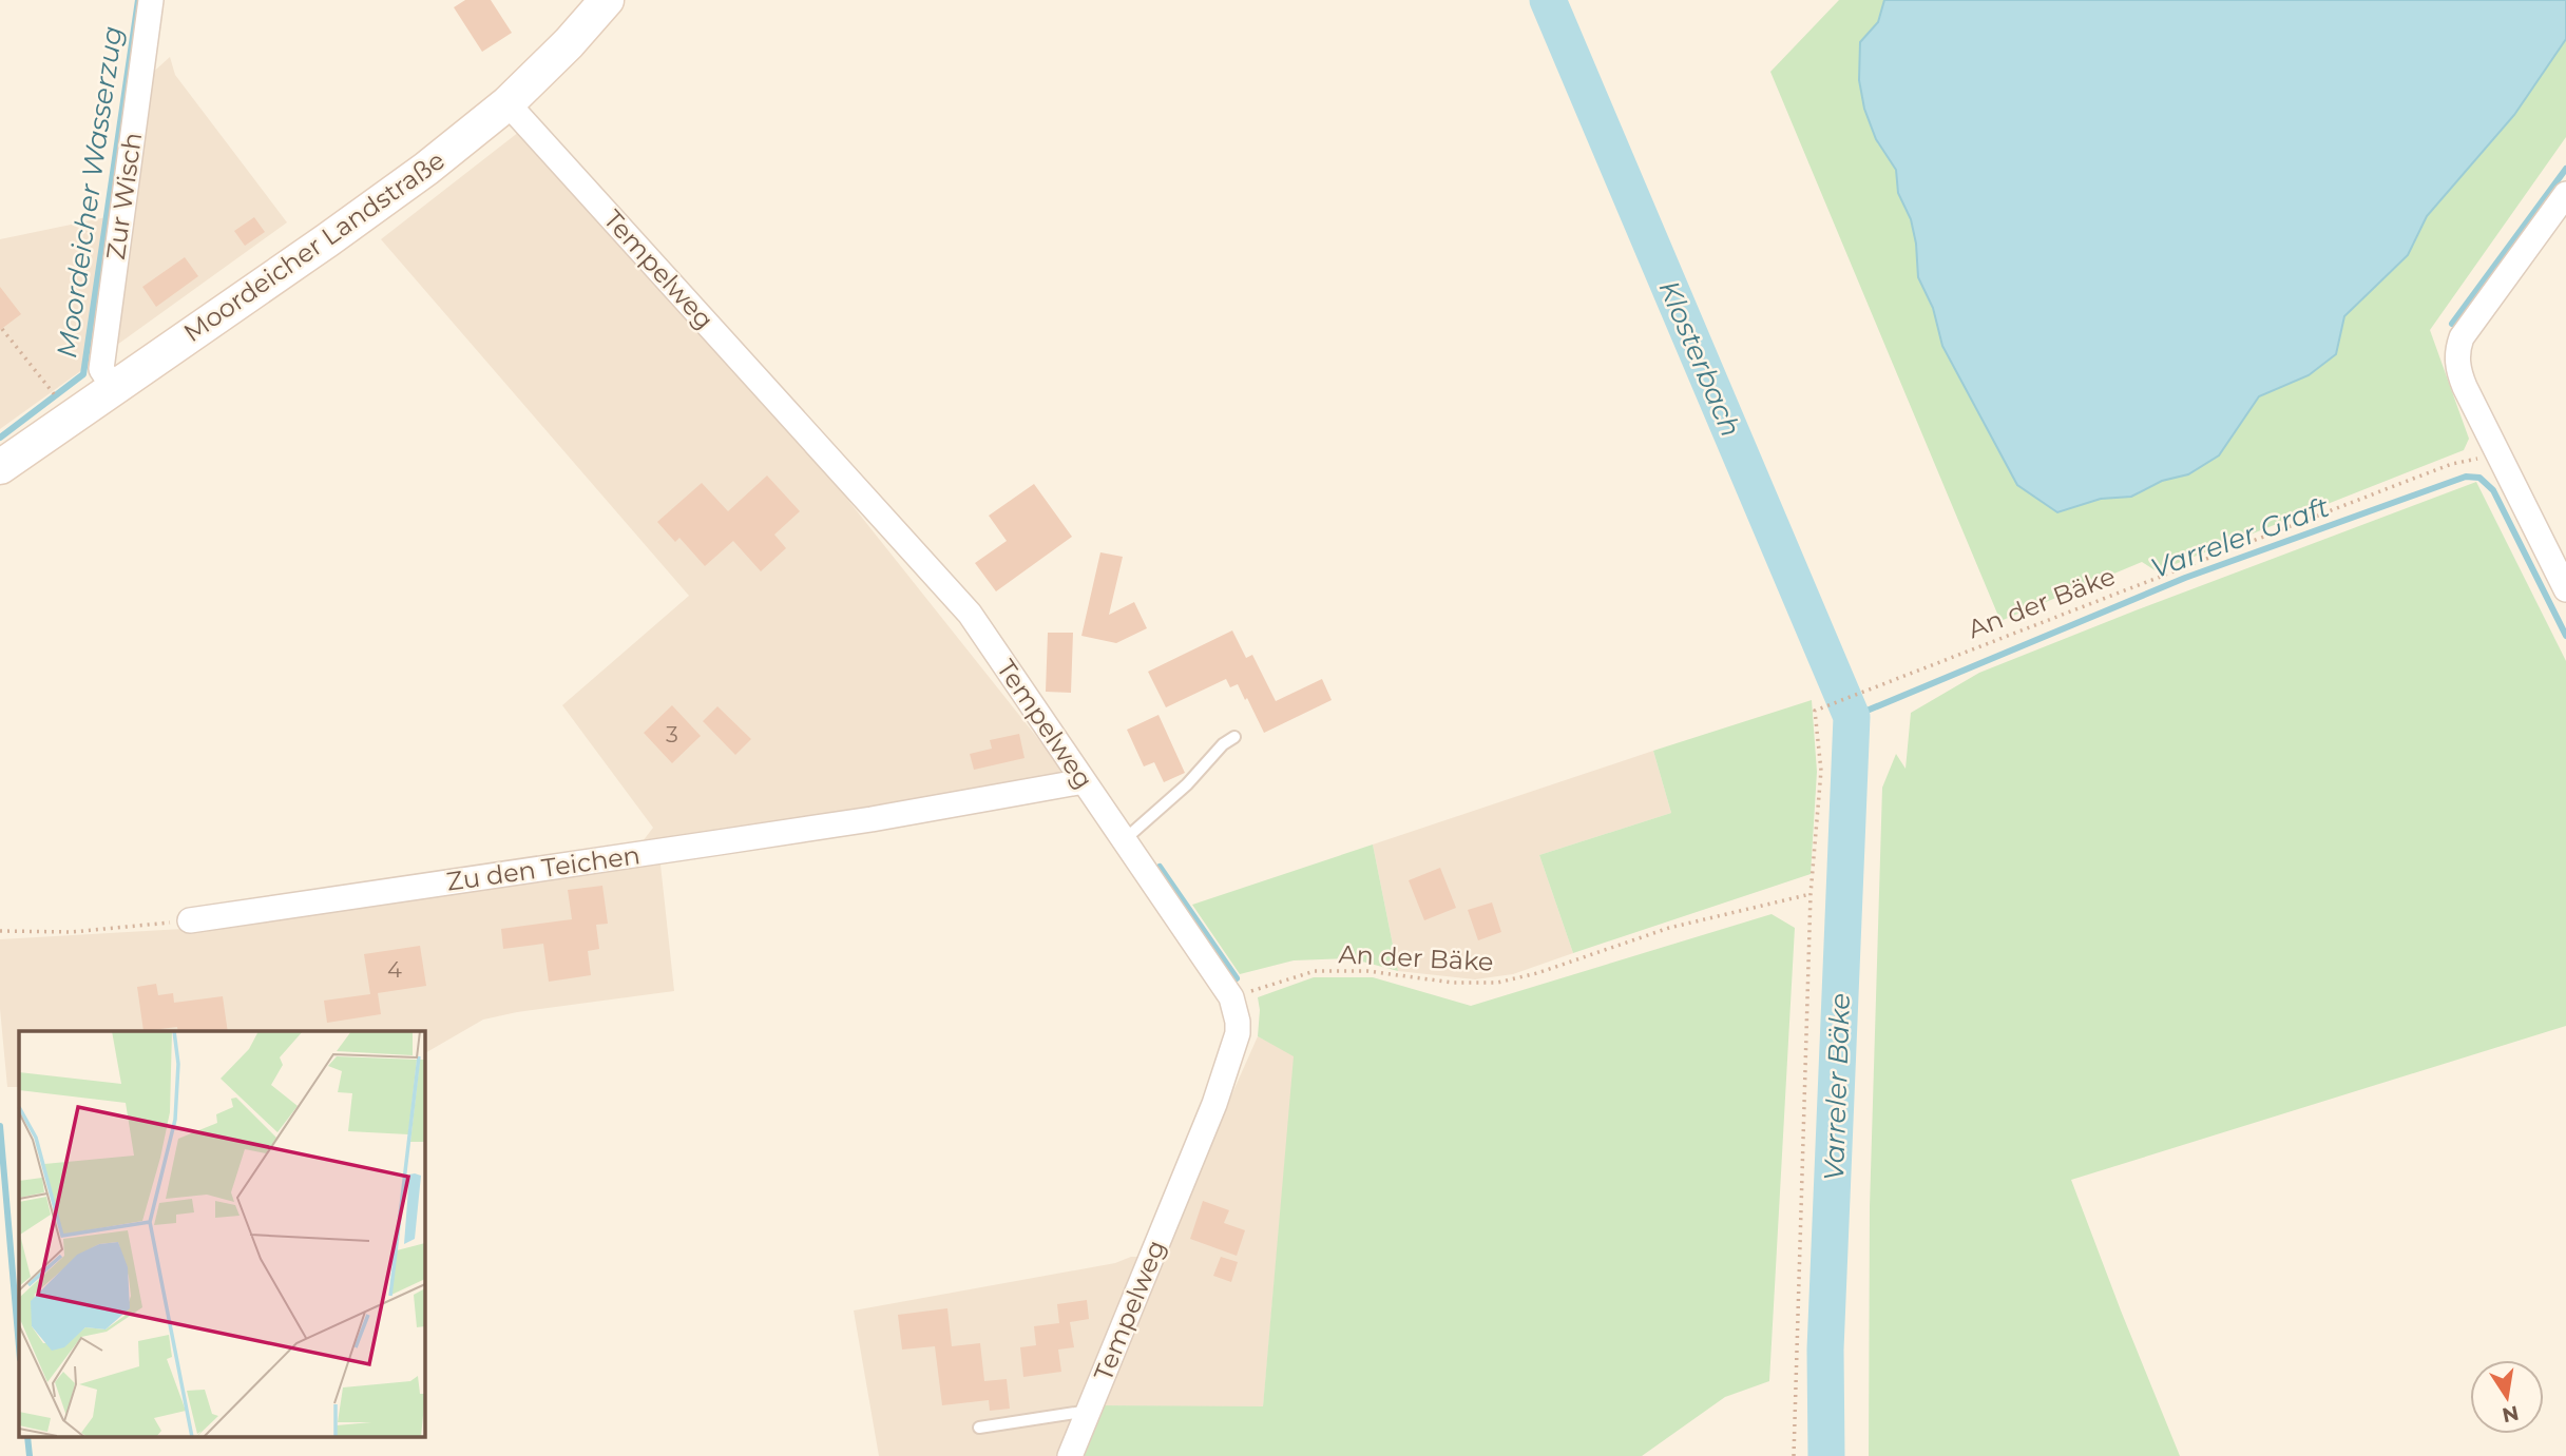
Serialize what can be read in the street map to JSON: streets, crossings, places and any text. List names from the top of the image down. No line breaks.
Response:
{"streets":{"main road":["Moordeicher Landstraße"],"street":["Zur Wisch","Tempelweg","Zu den Teichen"],"path":["An der Bäke"]},"crossings":[["Zur Wisch","Moordeicher Landstraße"],["Moordeicher Landstraße","Tempelweg"],["Tempelweg","An der Bäke"],["Tempelweg","Zu den Teichen"]],"water":["Moordeicher Wasserzug","Klosterbach","Varreler Graft","Varreler Bäke"],"house_numbers":["3","4"],"north":"bottom"}
